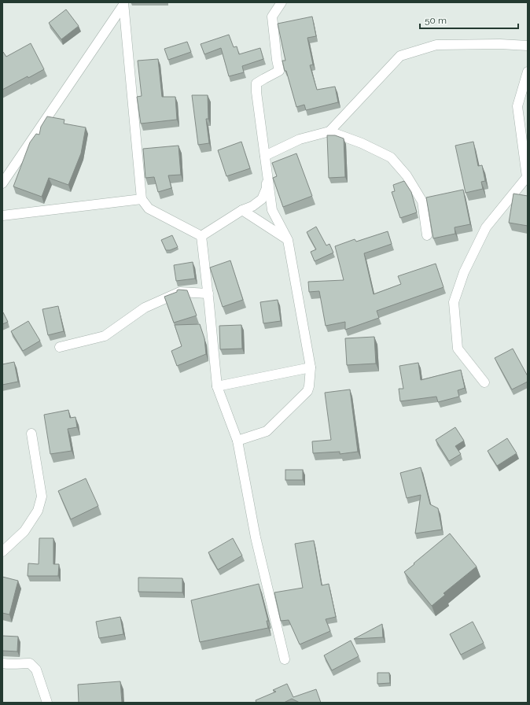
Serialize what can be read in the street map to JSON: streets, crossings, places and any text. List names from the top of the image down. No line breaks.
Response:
{"scale_bar":"50 m"}
